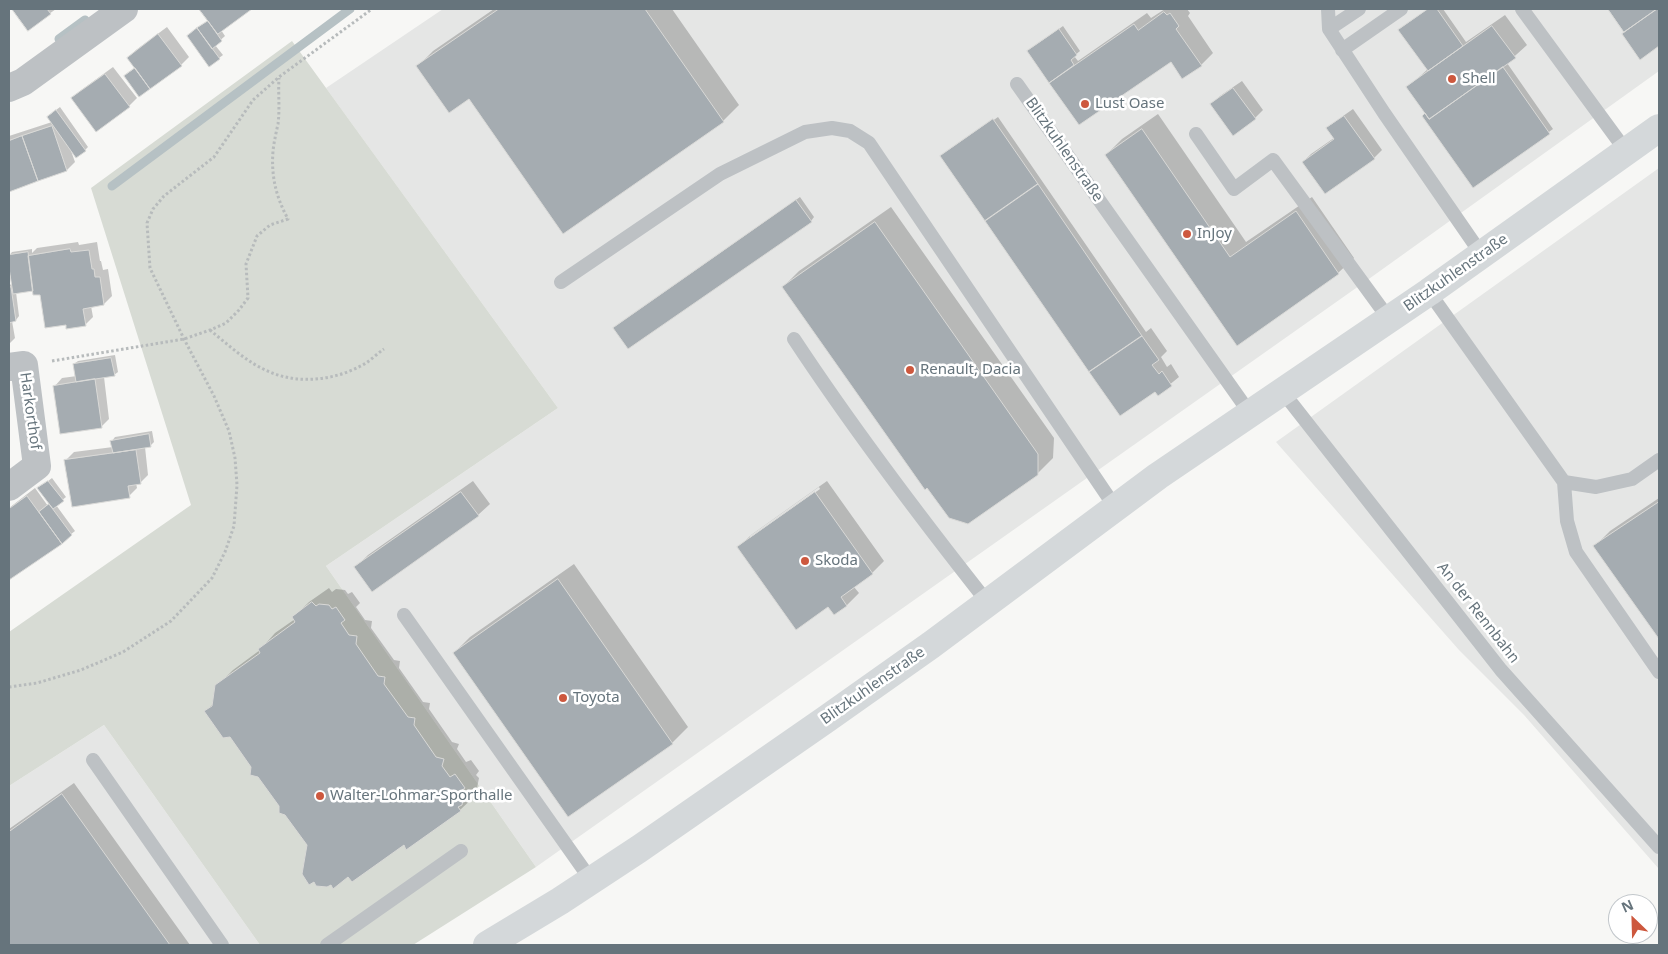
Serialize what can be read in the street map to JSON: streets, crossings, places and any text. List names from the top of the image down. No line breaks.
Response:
{"streets":{"main road":["Blitzkuhlenstraße"],"street":["Harkorthof"],"lane":["An der Rennbahn"]},"crossings":[["Blitzkuhlenstraße","An der Rennbahn"]],"places":["Shell","Lust Oase","InJoy","Renault, Dacia","Skoda","Toyota","Walter-Lohmar-Sporthalle"],"north":"top left"}
